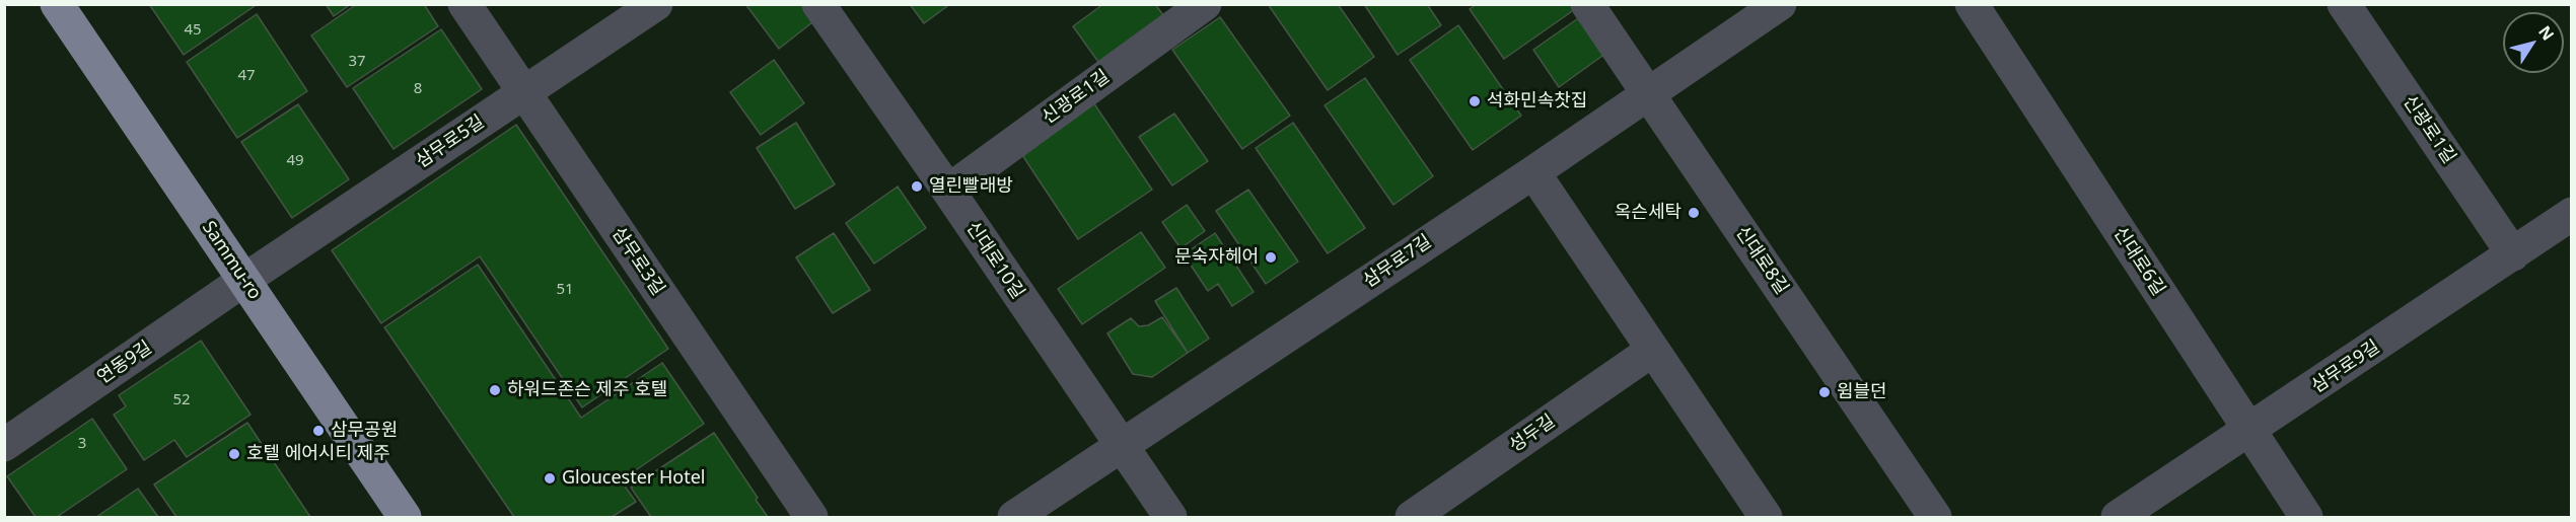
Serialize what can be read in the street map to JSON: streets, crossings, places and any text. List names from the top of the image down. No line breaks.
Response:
{"streets":{"main road":["Sammu-ro"],"street":["신광로1길","삼무로5길","신대로10길","신대로8길","삼무로3길","삼무로7길","신대로6길","연동9길","삼무로9길","성두길"]},"crossings":[["신광로1길","신대로10길"],["신광로1길","삼무로9길"],["삼무로5길","Sammu-ro"],["삼무로5길","삼무로3길"],["삼무로5길","연동9길"],["Sammu-ro","연동9길"],["신대로10길","삼무로7길"],["신대로8길","삼무로7길"],["신대로6길","삼무로9길"]],"places":["석화민속찻집","열린빨래방","옥슨세탁","문숙자헤어","하워드존슨 제주 호텔","윔블던","삼무공원","호텔 에어시티 제주","Gloucester Hotel"],"house_numbers":["45","37","47","8","49","51","52","3"],"north":"top right"}
